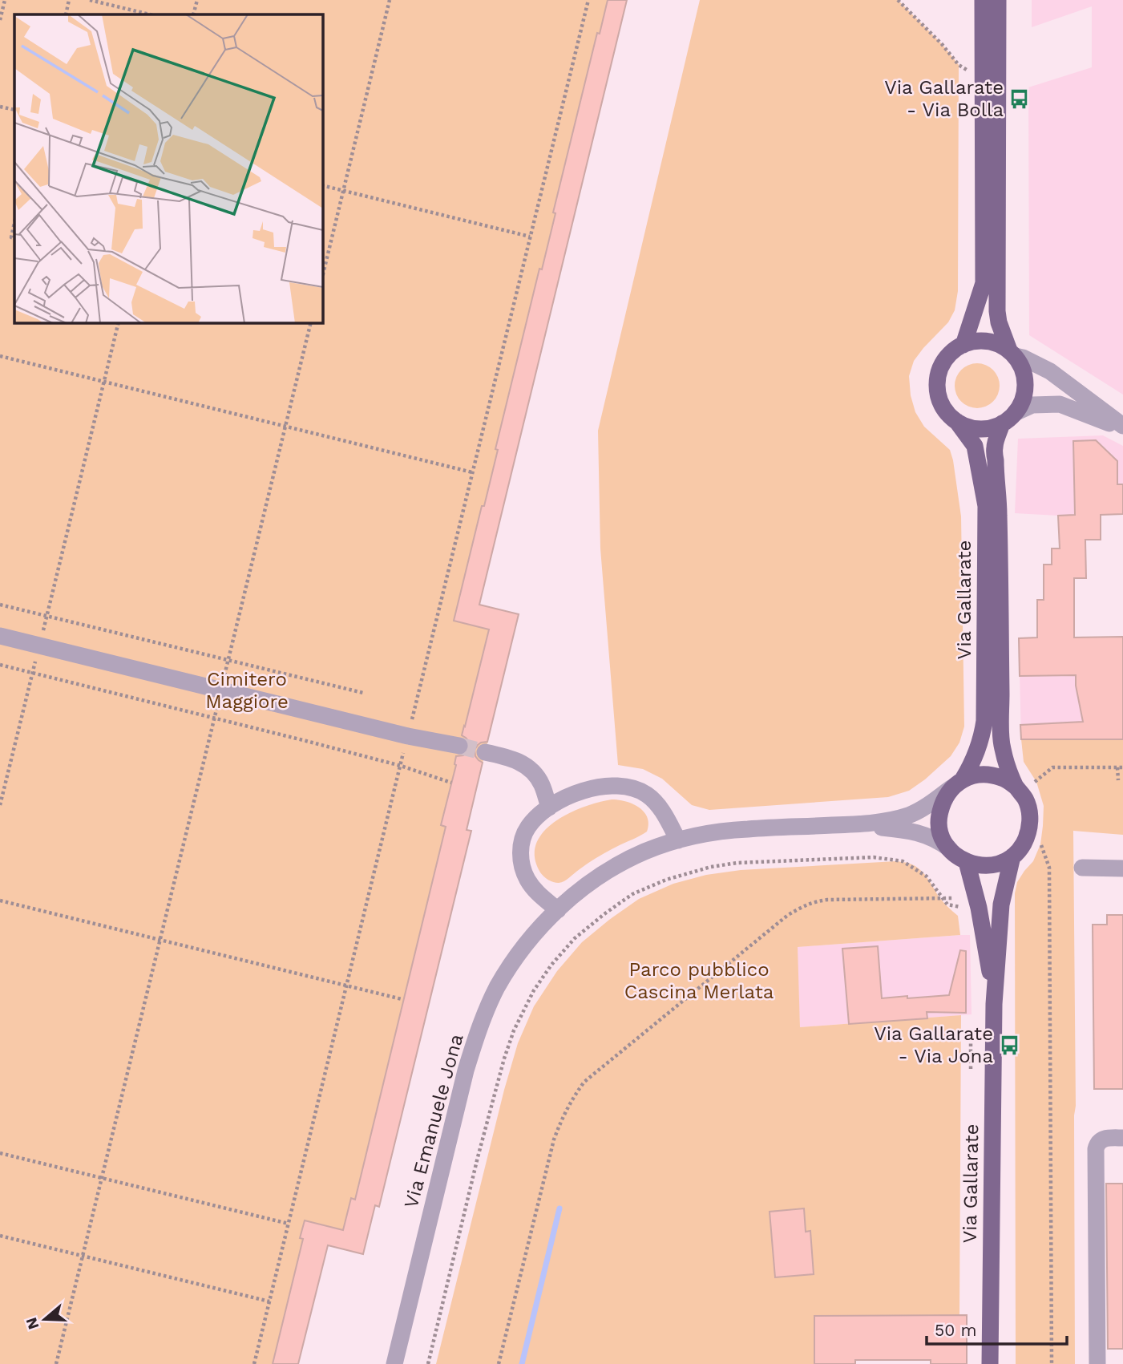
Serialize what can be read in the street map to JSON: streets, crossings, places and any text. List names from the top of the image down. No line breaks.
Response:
{"streets":{"main road":["Via Gallarate"],"street":["Via Emanuele Jona"]},"crossings":[["Via Gallarate","Via Emanuele Jona"]],"parks":["Cimitero Maggiore","Parco pubblico Cascina Merlata"],"places":{"bus stop":["Via Gallarate - Via Bolla","Via Gallarate - Via Jona"]},"scale_bar":"50 m","north":"left"}
